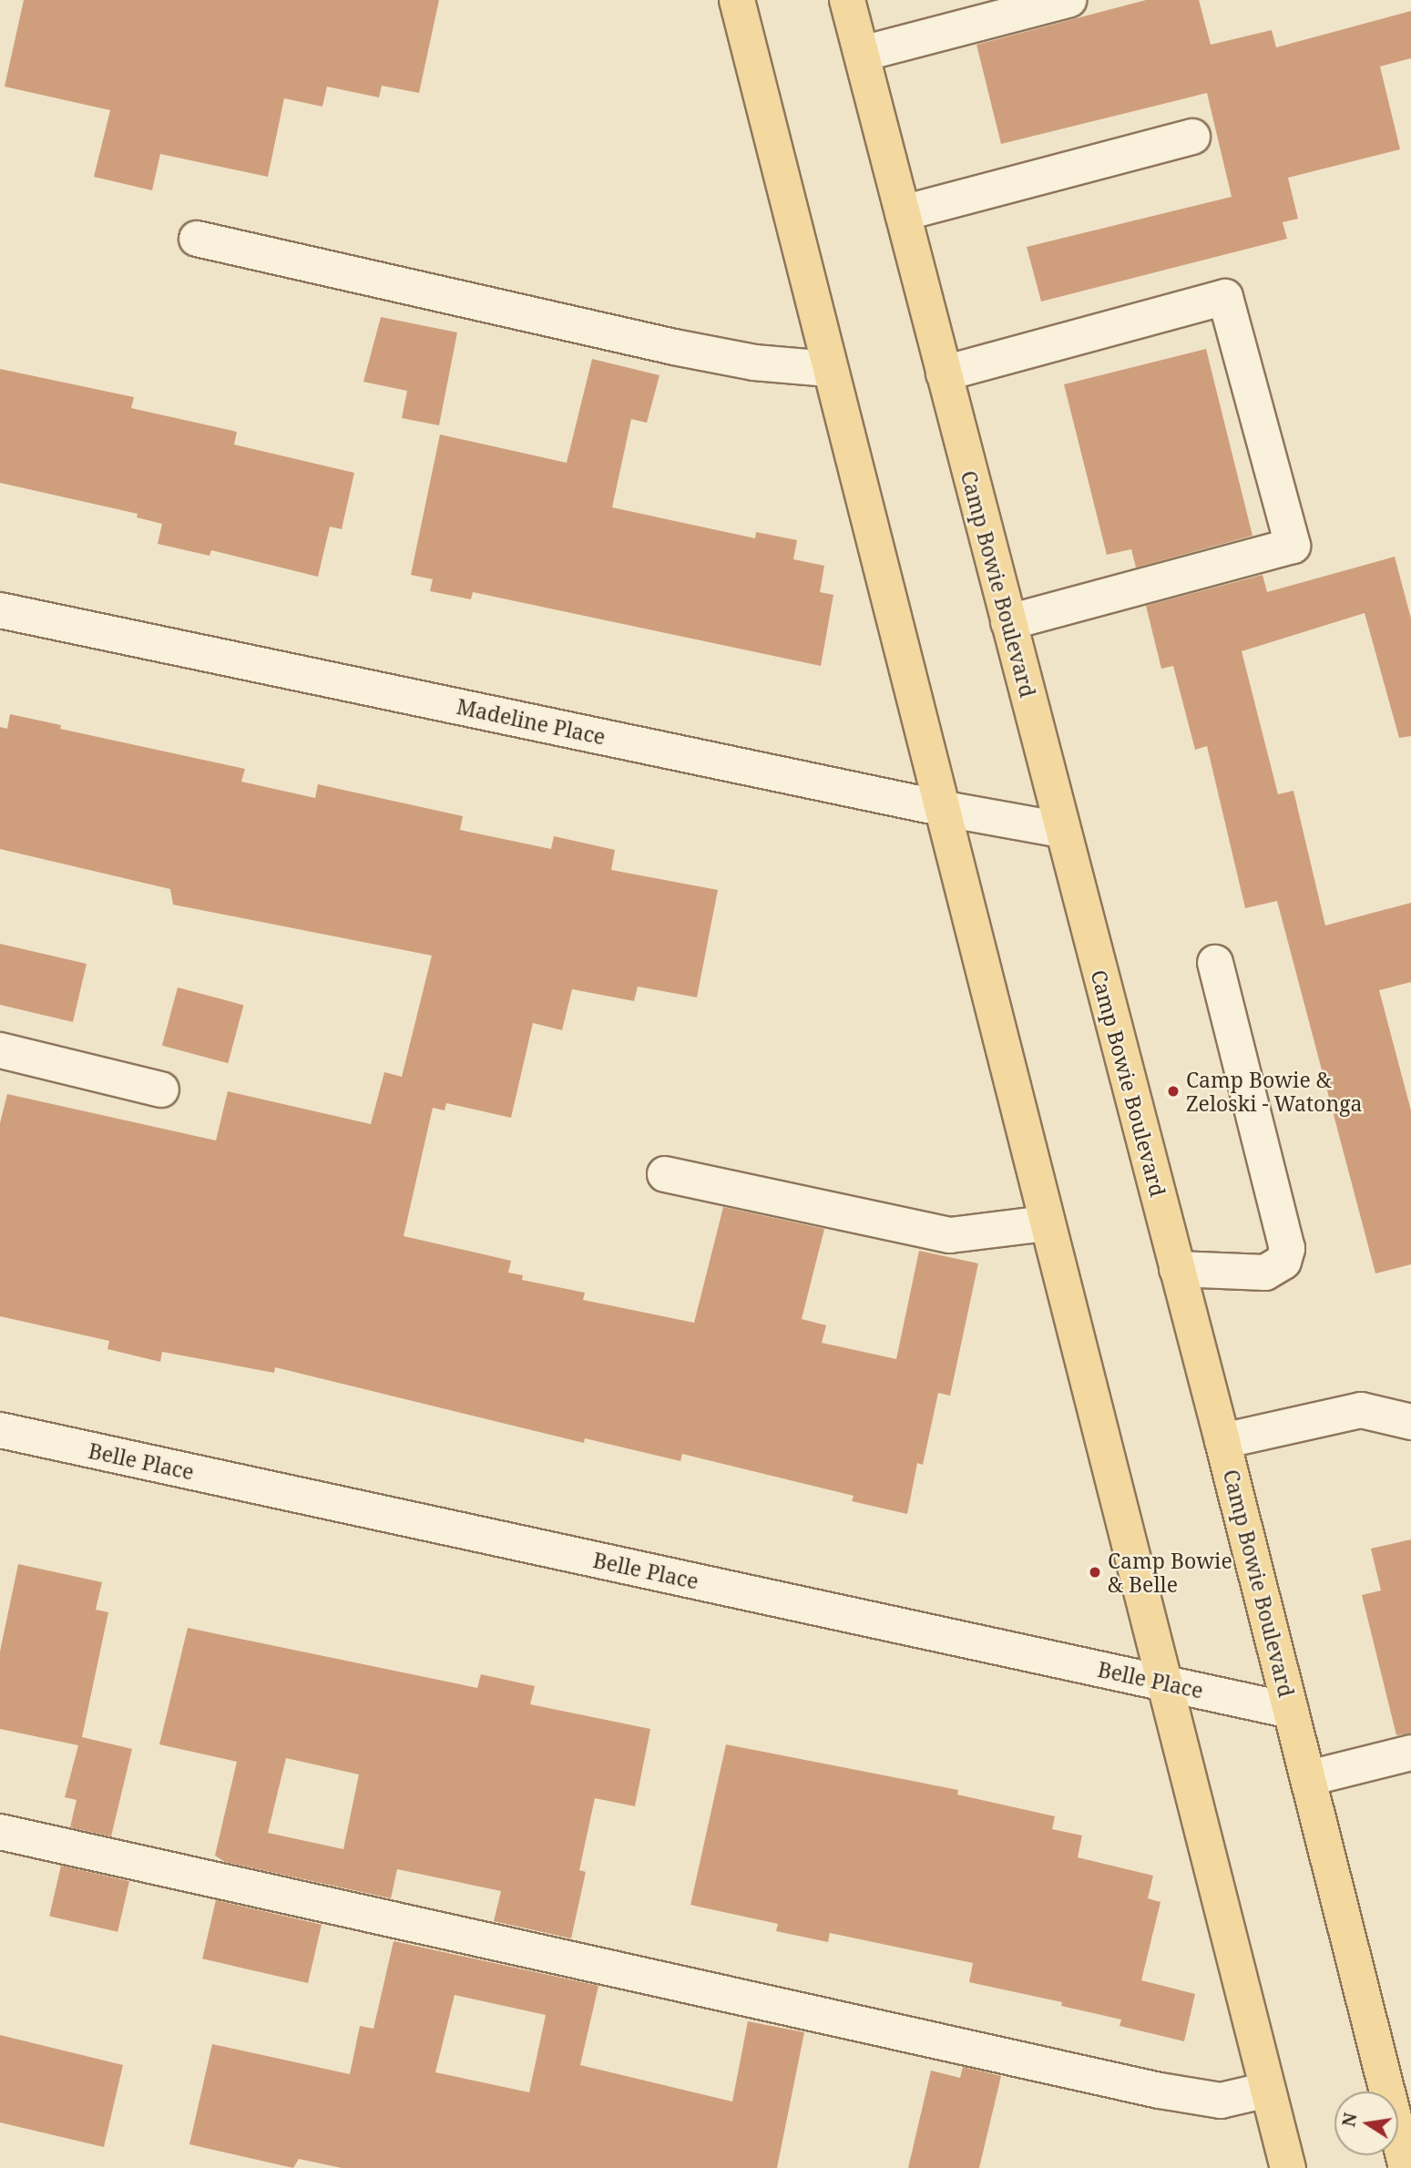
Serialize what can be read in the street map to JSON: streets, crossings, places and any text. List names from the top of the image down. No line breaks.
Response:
{"streets":{"main road":["Camp Bowie Boulevard"],"street":["Madeline Place","Belle Place"]},"crossings":[["Camp Bowie Boulevard","Madeline Place"],["Camp Bowie Boulevard","Belle Place"]],"places":["Camp Bowie & Zeloski - Watonga","Camp Bowie & Belle"],"north":"left"}
